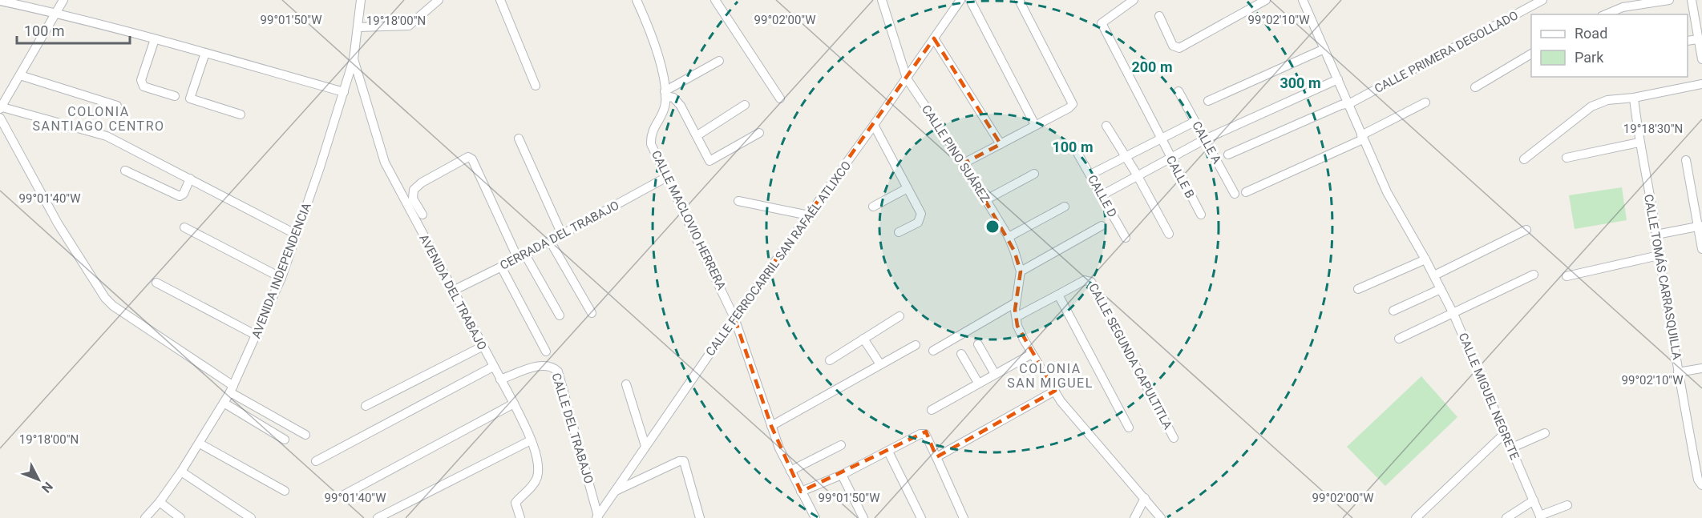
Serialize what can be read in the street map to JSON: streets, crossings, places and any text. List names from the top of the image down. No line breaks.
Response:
{"streets":{"street":["CALLE PRIMERA DEGOLLADO","CALLE A","CALLE PINO SUÁREZ","CALLE B","CALLE D","CALLE MACLOVIO HERRERA","CERRADA DEL TRABAJO","CALLE FERROCARRIL SAN RAFAÉL ATLIXCO","AVENIDA INDEPENDENCIA","CALLE TOMÁS CARRASQUILLA","AVENIDA DEL TRABAJO","CALLE SEGUNDA CAPULTITLA","CALLE MIGUEL NEGRETE","CALLE DEL TRABAJO"]},"crossings":[["CALLE PRIMERA DEGOLLADO","CALLE MIGUEL NEGRETE"],["CALLE PINO SUÁREZ","CALLE FERROCARRIL SAN RAFAÉL ATLIXCO"],["CALLE PINO SUÁREZ","CALLE SEGUNDA CAPULTITLA"],["CALLE MACLOVIO HERRERA","CERRADA DEL TRABAJO"],["CALLE MACLOVIO HERRERA","CALLE FERROCARRIL SAN RAFAÉL ATLIXCO"],["CERRADA DEL TRABAJO","AVENIDA DEL TRABAJO"],["CALLE FERROCARRIL SAN RAFAÉL ATLIXCO","CALLE DEL TRABAJO"],["AVENIDA INDEPENDENCIA","AVENIDA DEL TRABAJO"],["AVENIDA DEL TRABAJO","CALLE DEL TRABAJO"]],"districts":["COLONIA SANTIAGO CENTRO","COLONIA SAN MIGUEL"],"legend":["Road","Park"],"scale_bar":"100 m","north":"bottom right","coordinates":["99°01'50\"W","99°02'00\"W","99°02'10\"W","19°18'00\"N","19°18'30\"N","99°01'40\"W"],"rings":["200 m","300 m","100 m"]}
